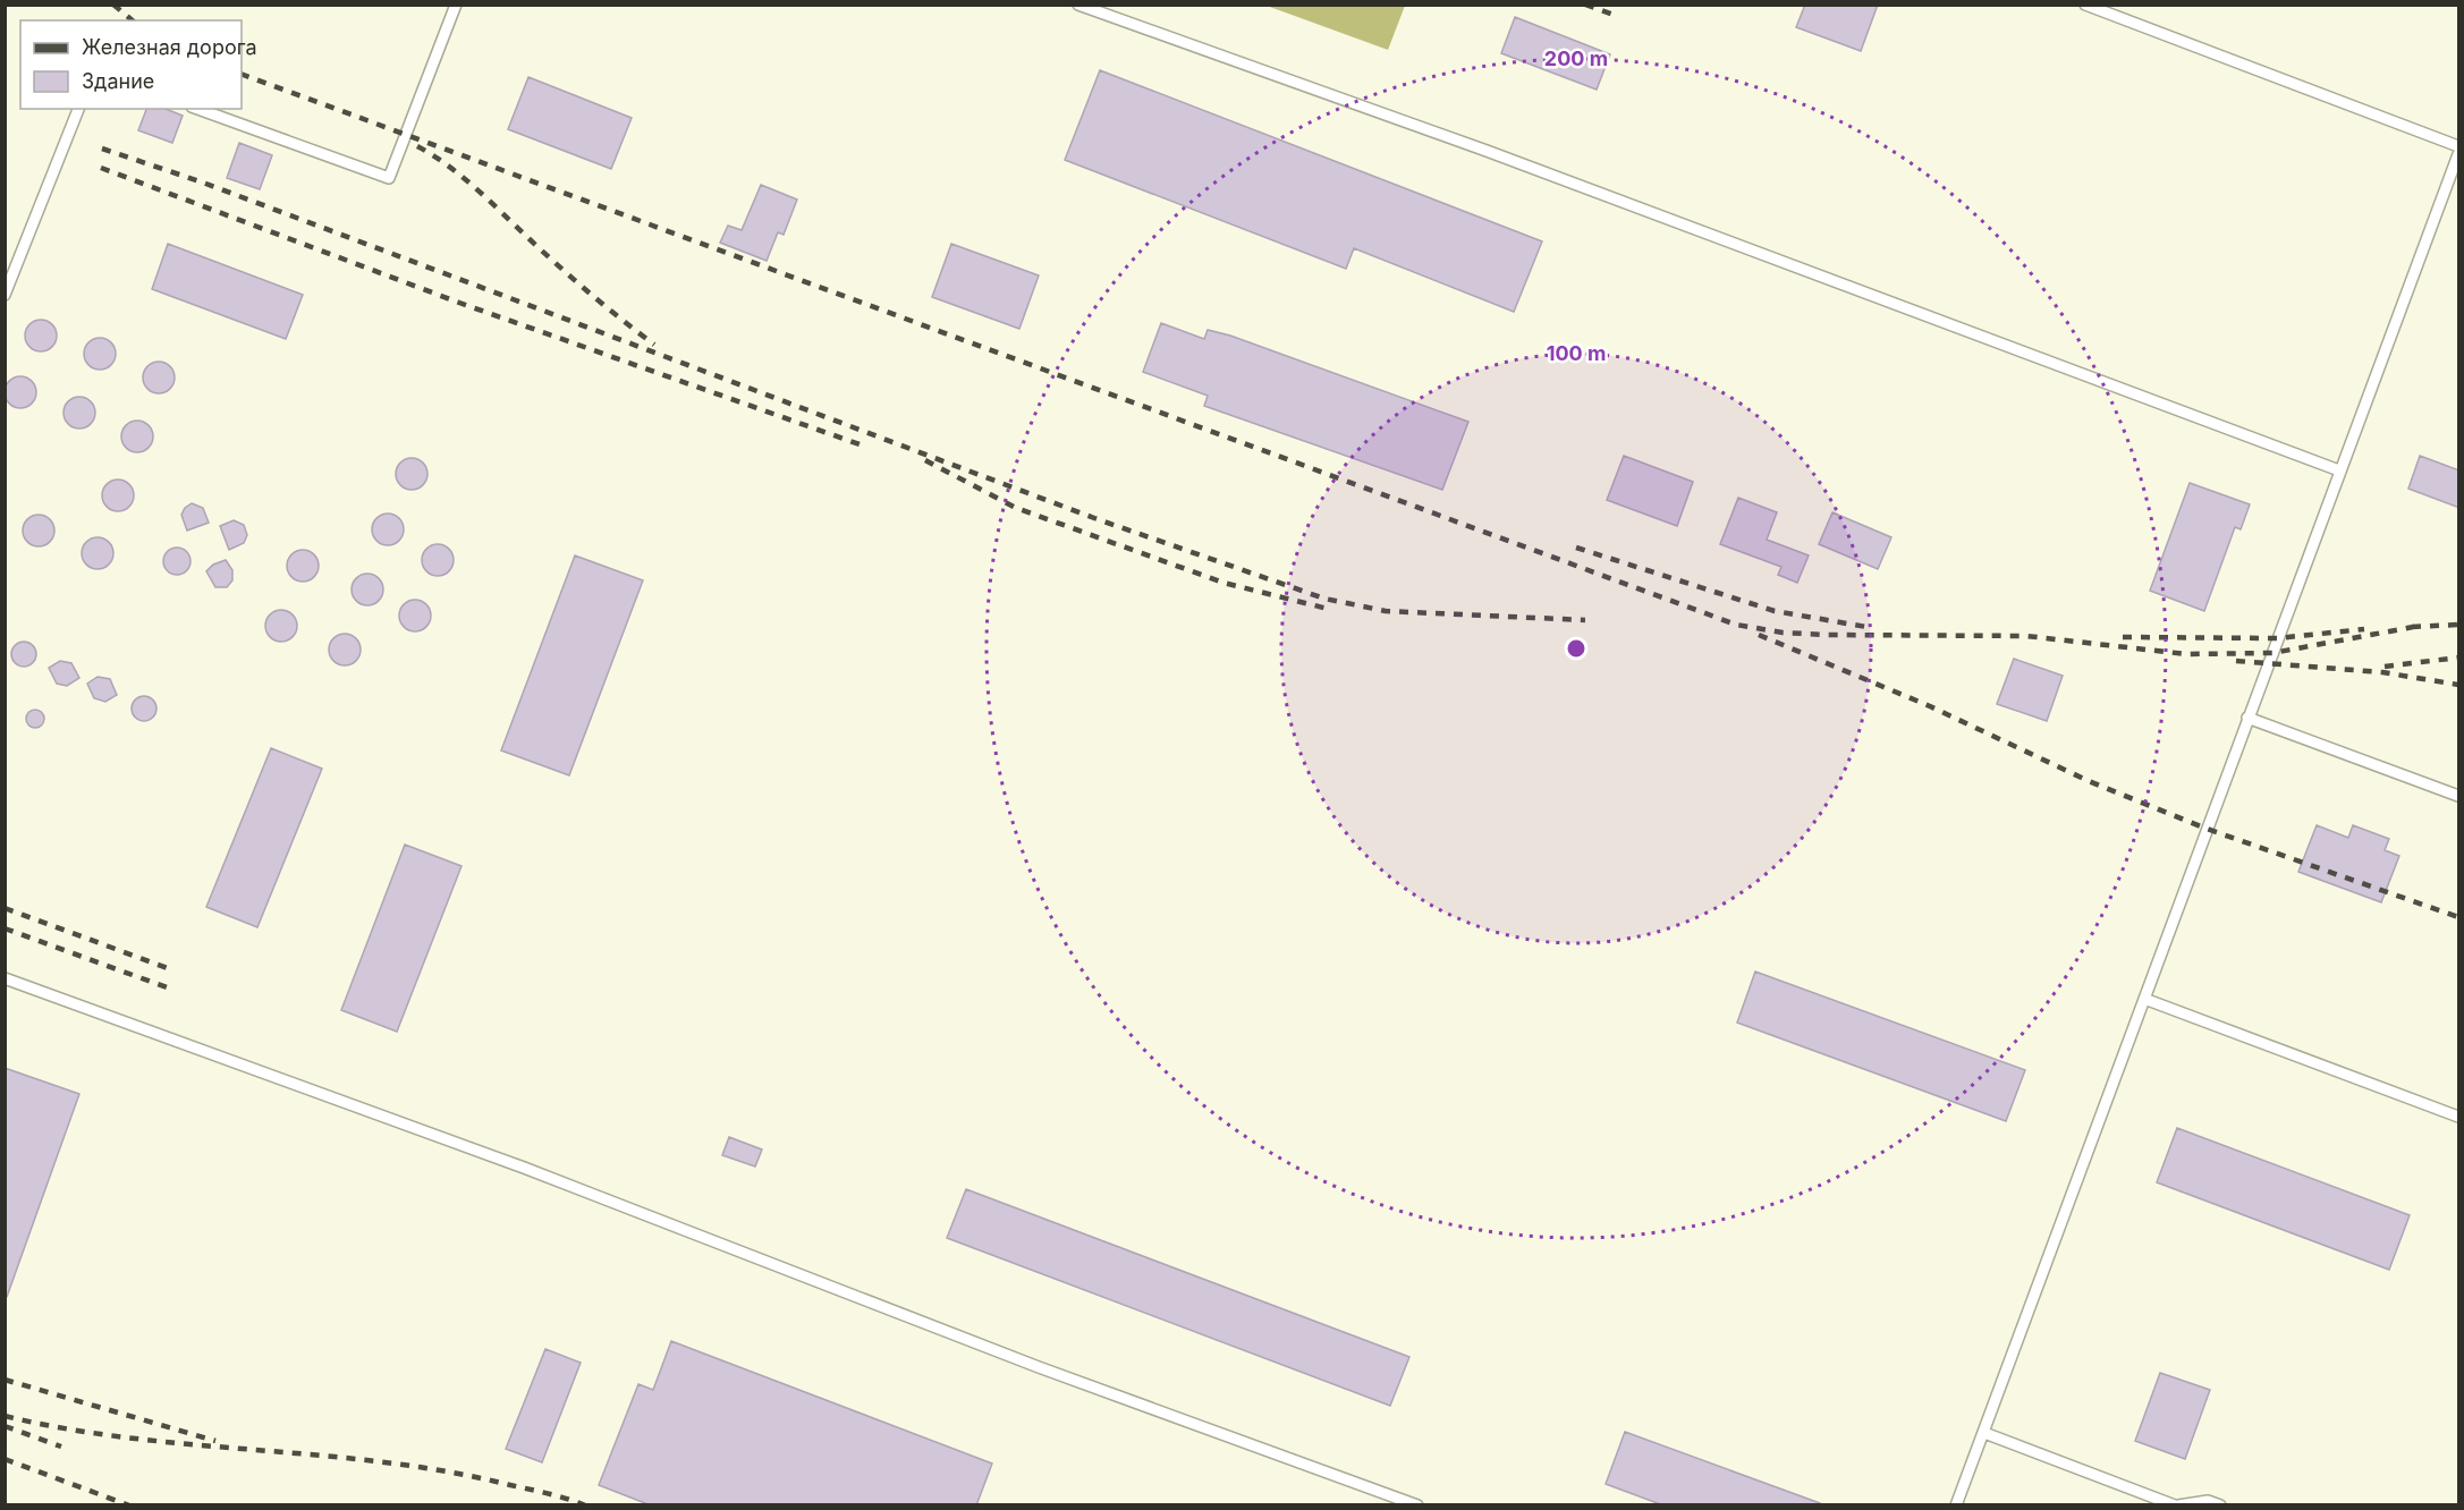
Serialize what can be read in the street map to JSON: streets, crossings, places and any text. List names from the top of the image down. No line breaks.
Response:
{"legend":["Железная дорога","Здание"],"rings":["200 m","100 m"]}
